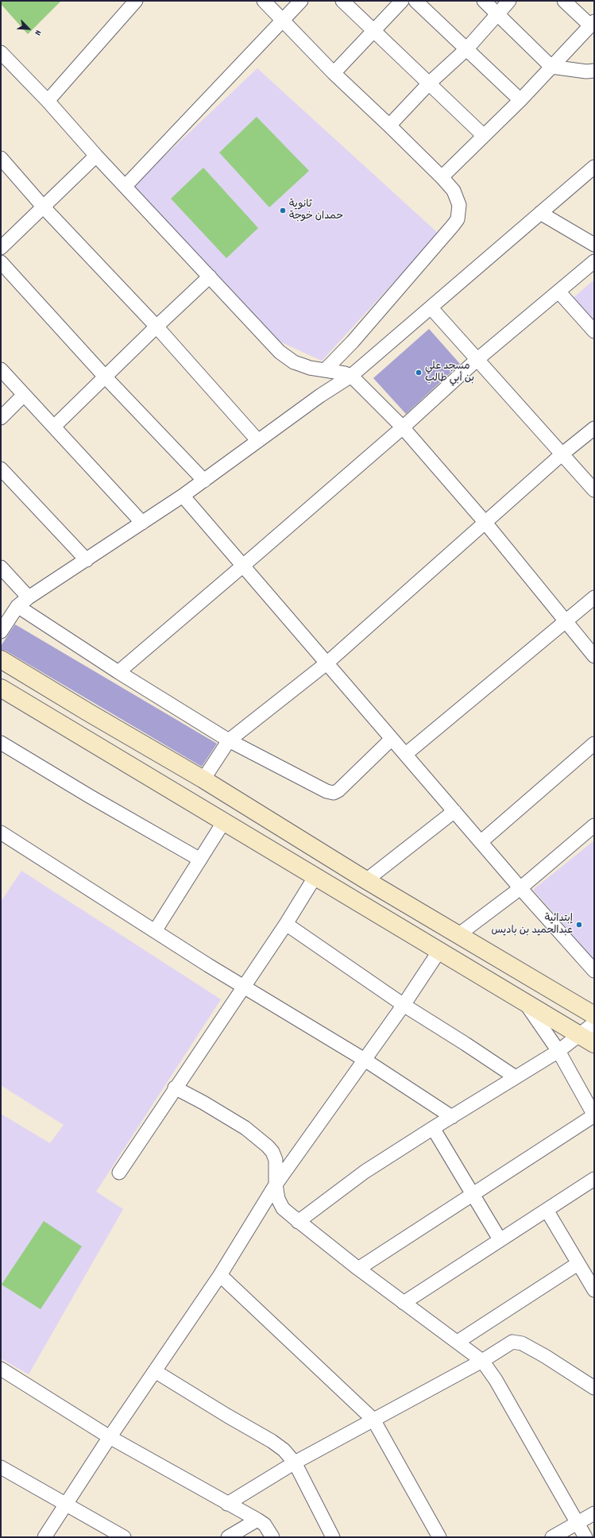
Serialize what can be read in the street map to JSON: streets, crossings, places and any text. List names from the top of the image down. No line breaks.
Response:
{"places":["ثانوية حمدان خوجة","مسجد علي بن أبي طالب","إبتدائية عبدالحميد بن باديس"],"north":"bottom right"}
